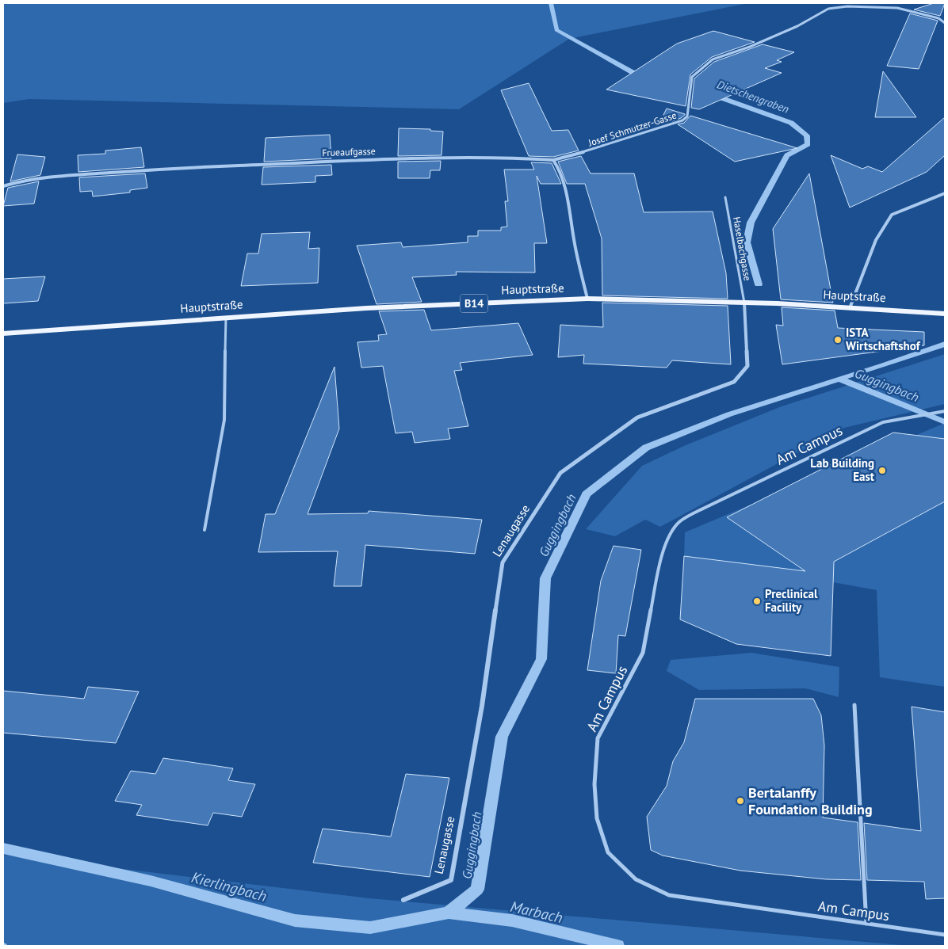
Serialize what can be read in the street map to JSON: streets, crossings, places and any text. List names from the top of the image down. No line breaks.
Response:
{"streets":{"main road":["Hauptstraße","B14"],"street":["Josef Schmutzer-Gasse","Frueaufgasse","Lenaugasse"],"lane":["Haselbachgasse","Am Campus"]},"crossings":[["Josef Schmutzer-Gasse","Frueaufgasse"],["Haselbachgasse","Hauptstraße"],["Haselbachgasse","Lenaugasse"],["Hauptstraße","Lenaugasse"]],"water":["Dietschengraben","Guggingbach","Kierlingbach","Marbach"],"places":["ISTA Wirtschaftshof","Lab Building East","Preclinical Facility","Bertalanffy Foundation Building"]}
